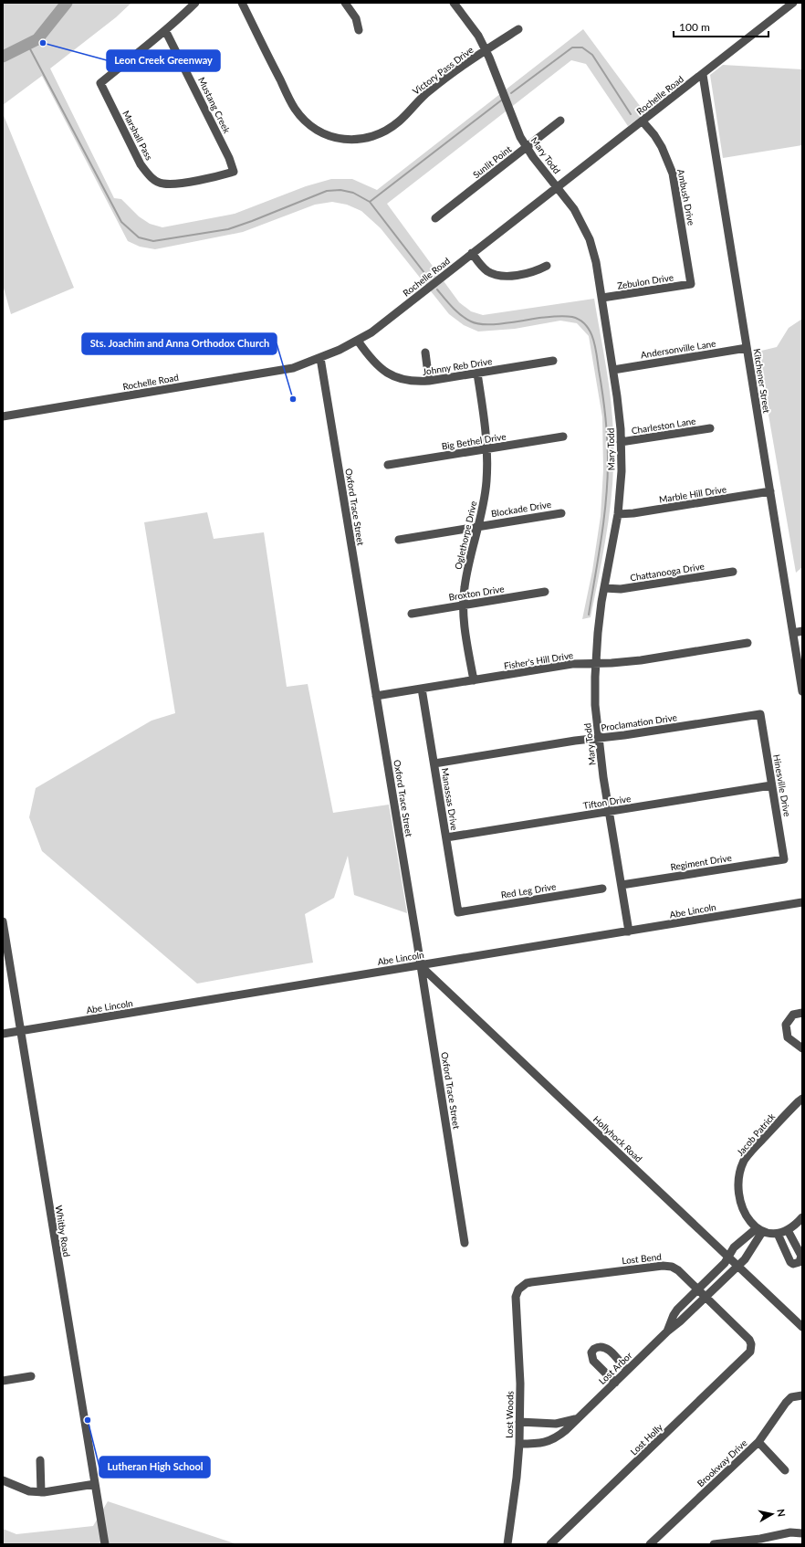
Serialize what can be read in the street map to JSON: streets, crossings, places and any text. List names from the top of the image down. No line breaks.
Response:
{"streets":{"street":["Victory Pass Drive","Rochelle Road","Mustang Creek","Marshall Pass","Mary Todd","Sunlit Point","Ambush Drive","Zebulon Drive","Andersonville Lane","Johnny Reb Drive","Kitchener Street","Charleston Lane","Big Bethel Drive","Marble Hill Drive","Oxford Trace Street","Blockade Drive","Oglethorpe Drive","Chattanooga Drive","Broxton Drive","Fisher's Hill Drive","Proclamation Drive","Hinesville Drive","Manassas Drive","Tifton Drive","Regiment Drive","Red Leg Drive","Abe Lincoln","Jacob Patrick","Hollyhock Road","Whitby Road","Lost Bend","Lost Arbor","Lost Woods","Lost Holly","Brookway Drive"]},"crossings":[["Victory Pass Drive","Mary Todd"],["Rochelle Road","Mary Todd"],["Rochelle Road","Ambush Drive"],["Rochelle Road","Johnny Reb Drive"],["Rochelle Road","Kitchener Street"],["Rochelle Road","Oxford Trace Street"],["Mustang Creek","Marshall Pass"],["Mary Todd","Sunlit Point"],["Mary Todd","Zebulon Drive"],["Mary Todd","Andersonville Lane"],["Mary Todd","Charleston Lane"],["Mary Todd","Marble Hill Drive"],["Mary Todd","Chattanooga Drive"],["Mary Todd","Fisher's Hill Drive"],["Mary Todd","Proclamation Drive"],["Mary Todd","Tifton Drive"],["Mary Todd","Regiment Drive"],["Mary Todd","Abe Lincoln"],["Ambush Drive","Zebulon Drive"],["Andersonville Lane","Kitchener Street"],["Johnny Reb Drive","Oglethorpe Drive"],["Kitchener Street","Marble Hill Drive"],["Big Bethel Drive","Oglethorpe Drive"],["Oxford Trace Street","Fisher's Hill Drive"],["Oxford Trace Street","Abe Lincoln"],["Oxford Trace Street","Hollyhock Road"],["Blockade Drive","Oglethorpe Drive"],["Oglethorpe Drive","Broxton Drive"],["Oglethorpe Drive","Fisher's Hill Drive"],["Fisher's Hill Drive","Manassas Drive"],["Proclamation Drive","Hinesville Drive"],["Proclamation Drive","Manassas Drive"],["Hinesville Drive","Tifton Drive"],["Hinesville Drive","Regiment Drive"],["Manassas Drive","Tifton Drive"],["Manassas Drive","Red Leg Drive"],["Abe Lincoln","Hollyhock Road"],["Abe Lincoln","Whitby Road"],["Hollyhock Road","Lost Arbor"],["Lost Bend","Lost Arbor"],["Lost Bend","Lost Woods"],["Lost Bend","Lost Holly"],["Lost Arbor","Lost Woods"]],"places":["Leon Creek Greenway","Sts. Joachim and Anna Orthodox Church","Lutheran High School"],"scale_bar":"100 m","north":"right"}
